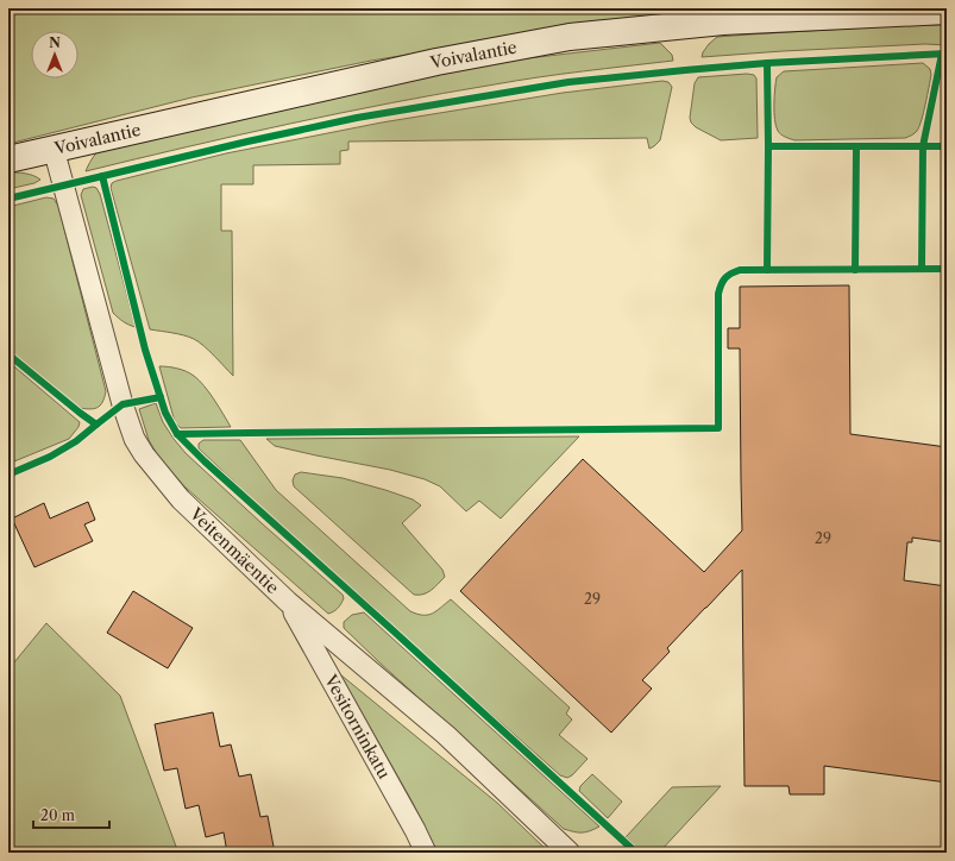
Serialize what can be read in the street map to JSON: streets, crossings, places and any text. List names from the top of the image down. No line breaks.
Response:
{"streets":{"street":["Voivalantie","Veitenmäentie","Vesitorninkatu"]},"crossings":[["Voivalantie","Veitenmäentie"],["Veitenmäentie","Vesitorninkatu"]],"house_numbers":["29","29"],"scale_bar":"20 m","north":"top"}
